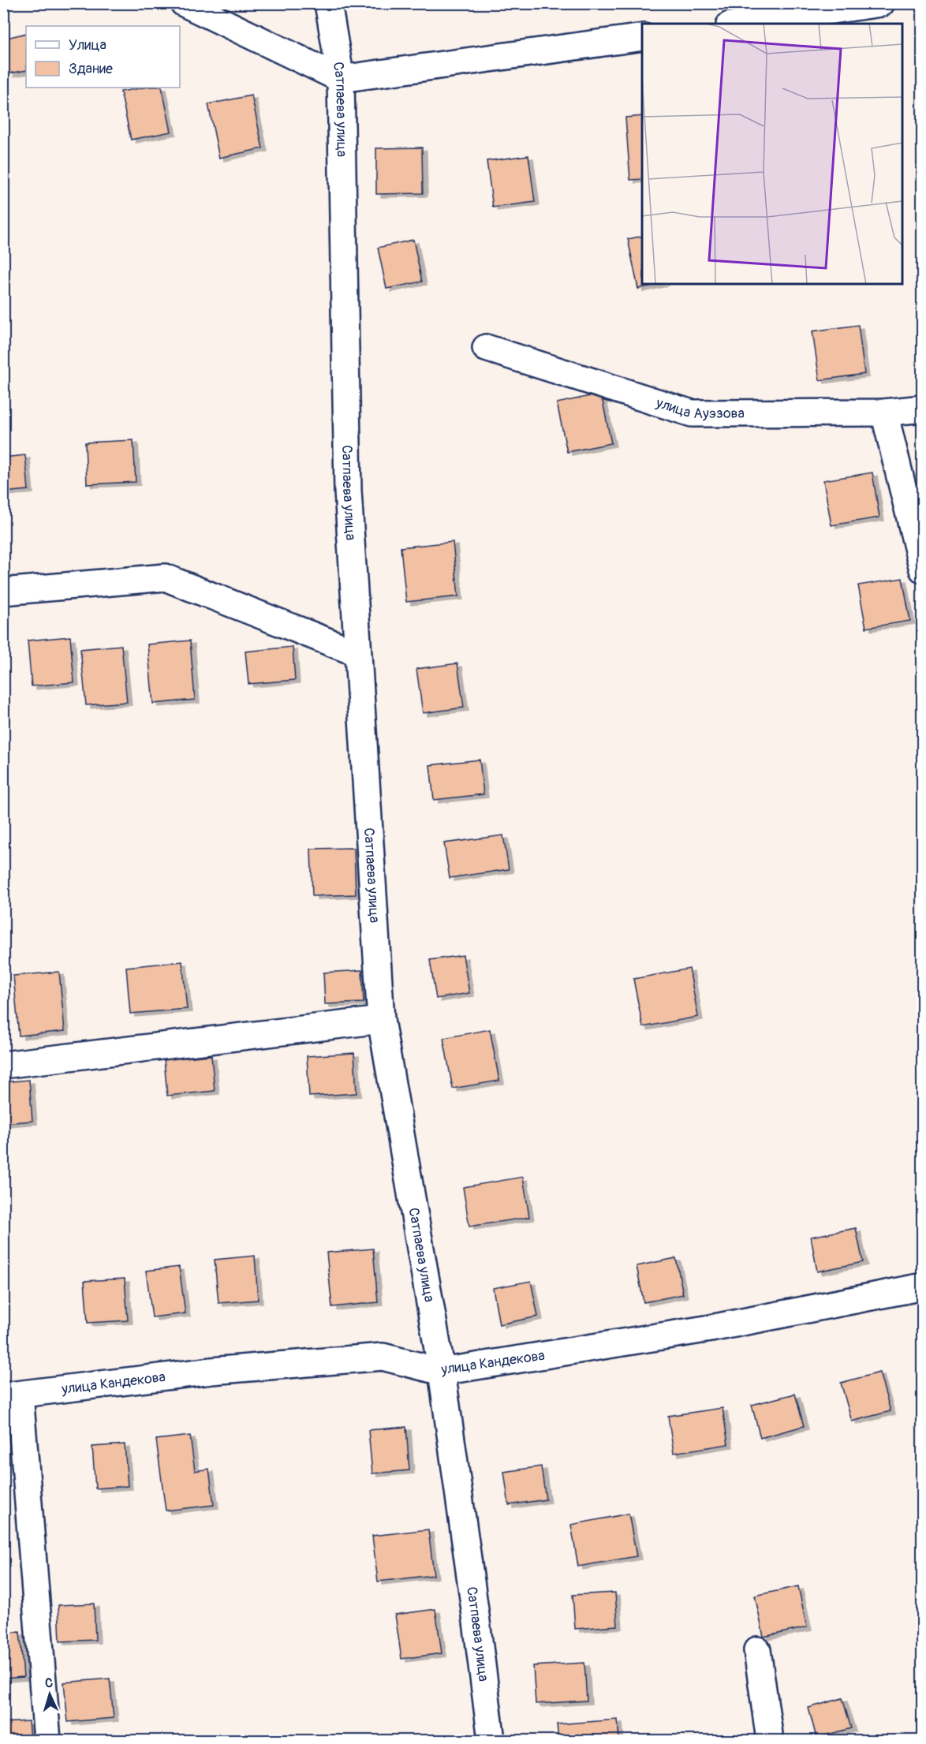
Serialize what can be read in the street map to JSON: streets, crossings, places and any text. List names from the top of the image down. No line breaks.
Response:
{"streets":{"street":["Сатпаева улица","улица Ауэзова","улица Кандекова"]},"crossings":[["Сатпаева улица","улица Кандекова"]],"legend":["Улица","Здание"],"north":"top"}
